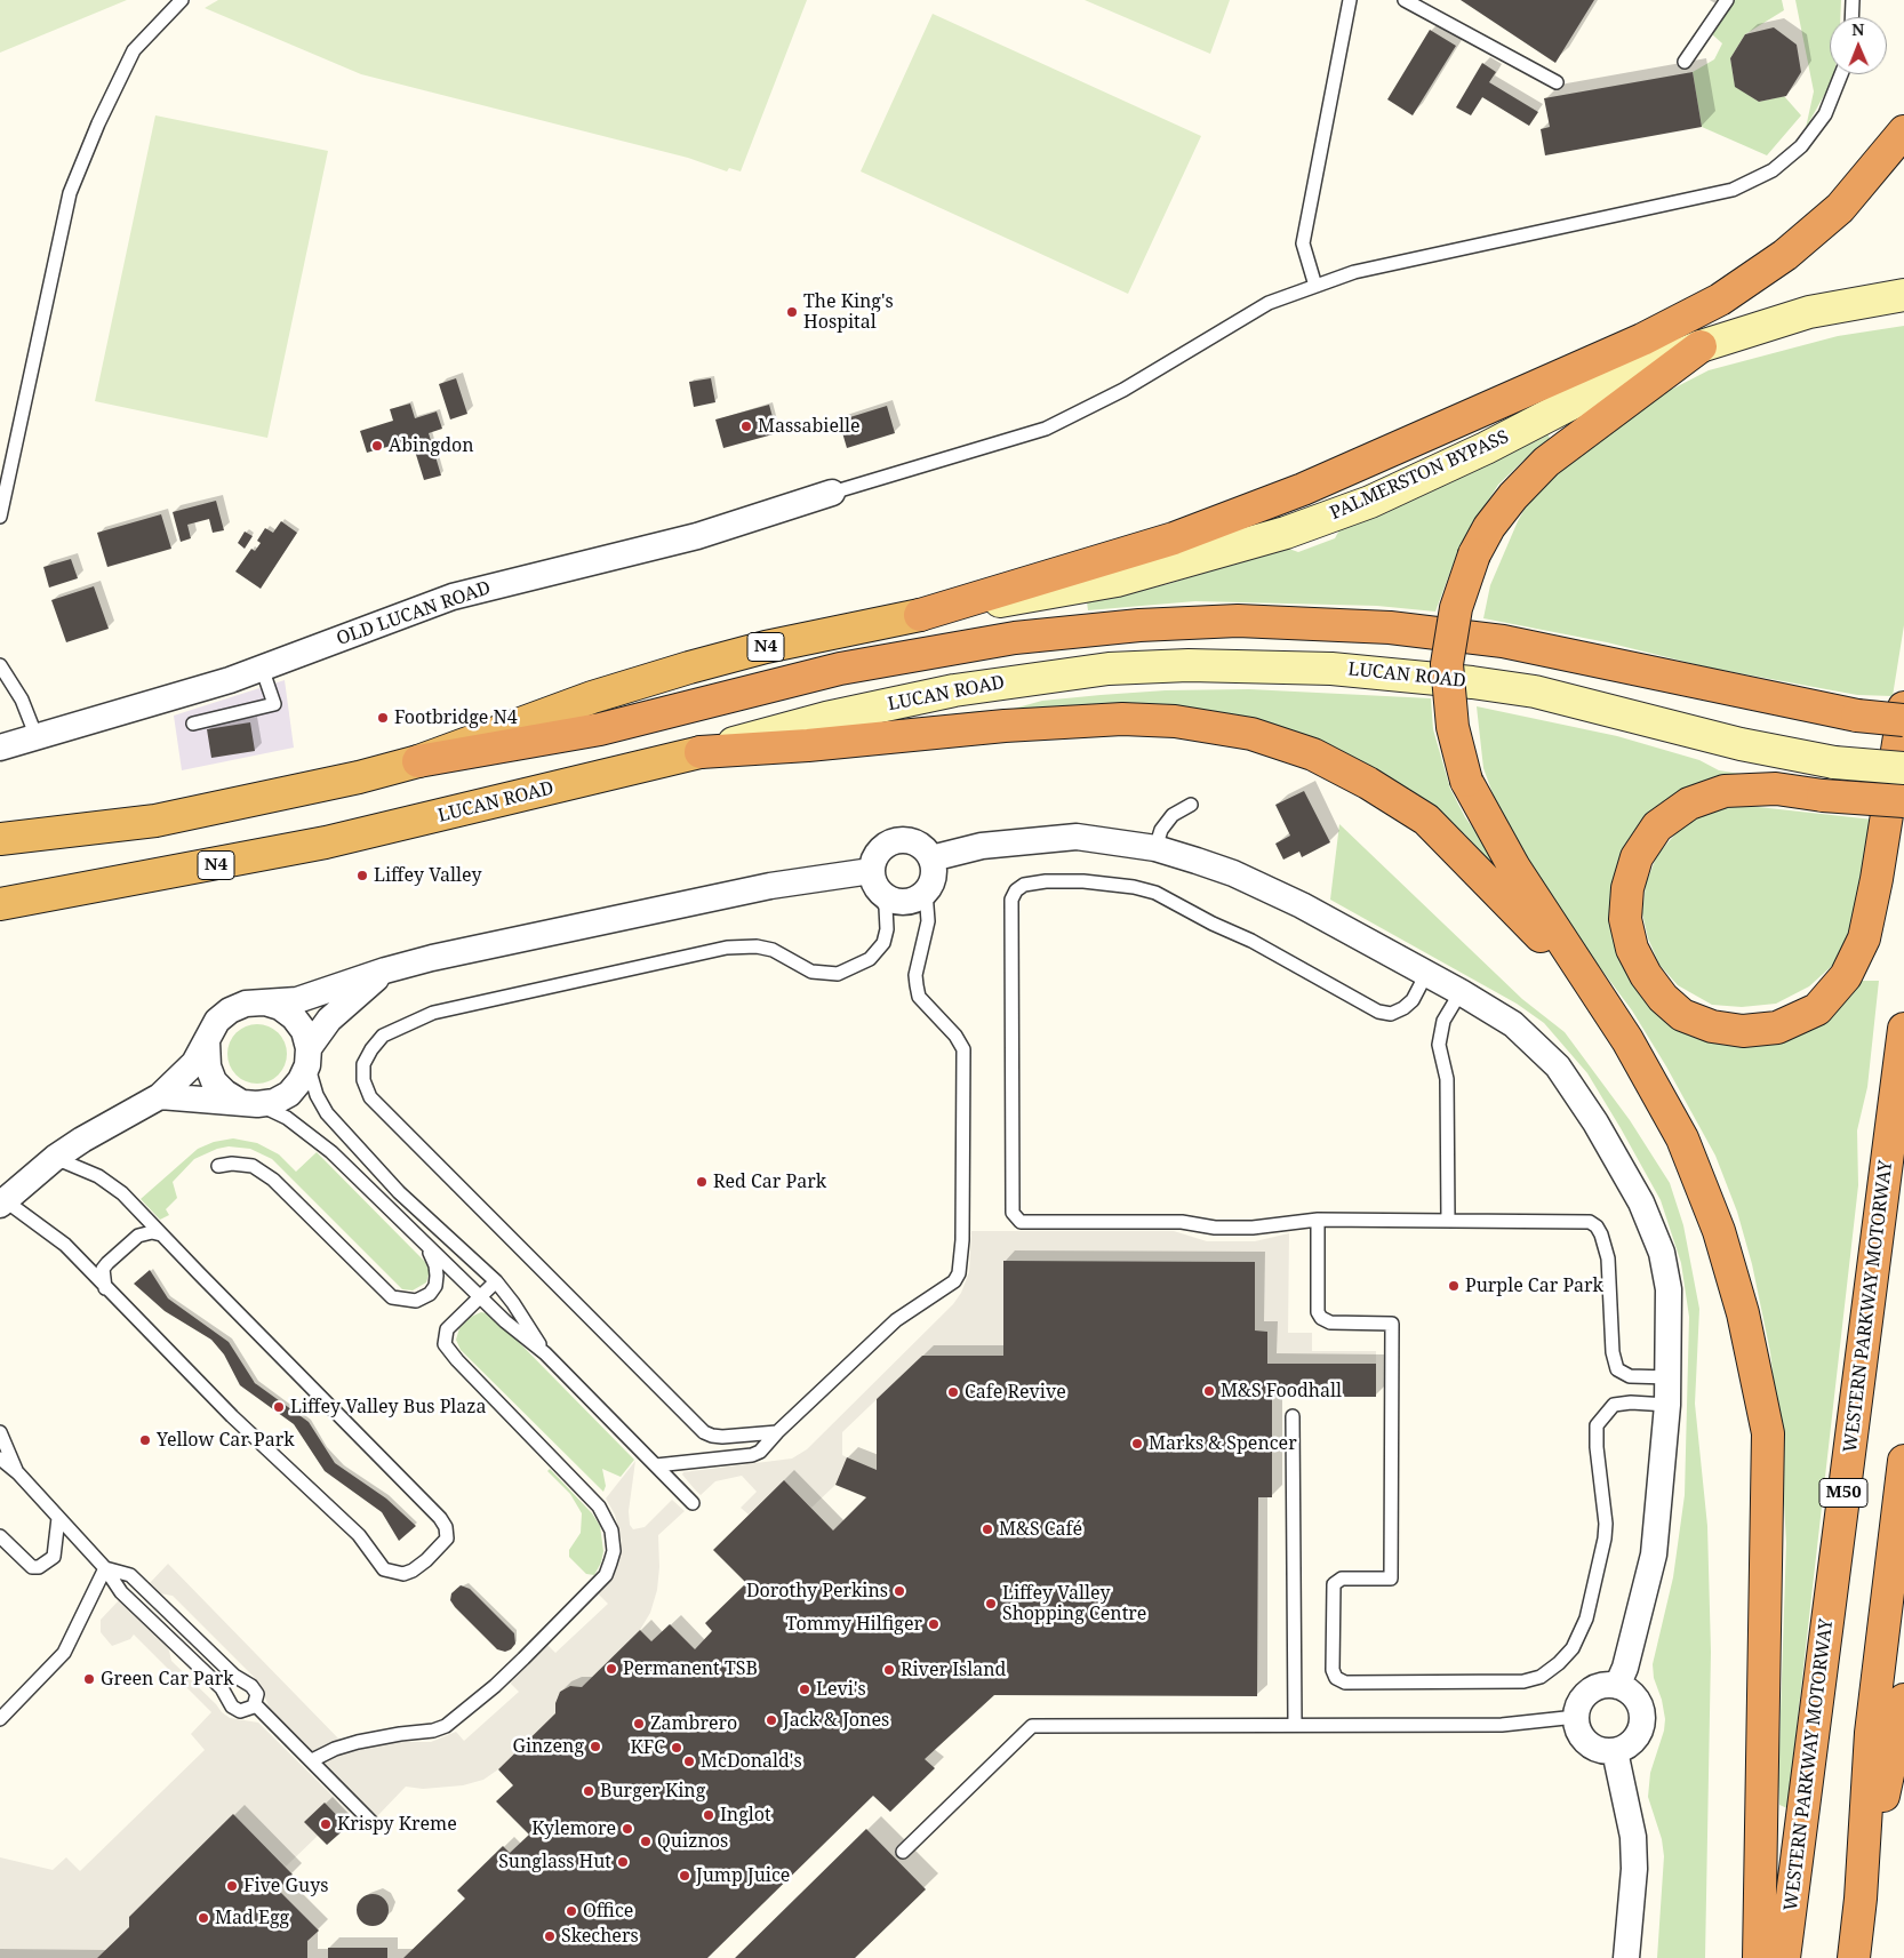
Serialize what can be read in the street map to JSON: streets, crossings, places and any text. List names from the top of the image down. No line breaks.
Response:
{"streets":{"highway":["N4","LUCAN ROAD","WESTERN PARKWAY MOTORWAY","M50"],"main road":["PALMERSTON BYPASS"],"street":["OLD LUCAN ROAD"]},"crossings":[["PALMERSTON BYPASS","N4"]],"places":["The King's Hospital","Massabielle","Abingdon","Footbridge N4","Liffey Valley","Red Car Park","Purple Car Park","M&S Foodhall","Cafe Revive","Liffey Valley Bus Plaza","Yellow Car Park","Marks & Spencer","M&S Café","Dorothy Perkins","Liffey Valley Shopping Centre","Tommy Hilfiger","Permanent TSB","River Island","Green Car Park","Levi's","Jack & Jones","Zambrero","Ginzeng","KFC","McDonald's","Burger King","Inglot","Krispy Kreme","Kylemore","Quiznos","Sunglass Hut","Jump Juice","Five Guys","Office","Mad Egg","Skechers"],"north":"top"}
